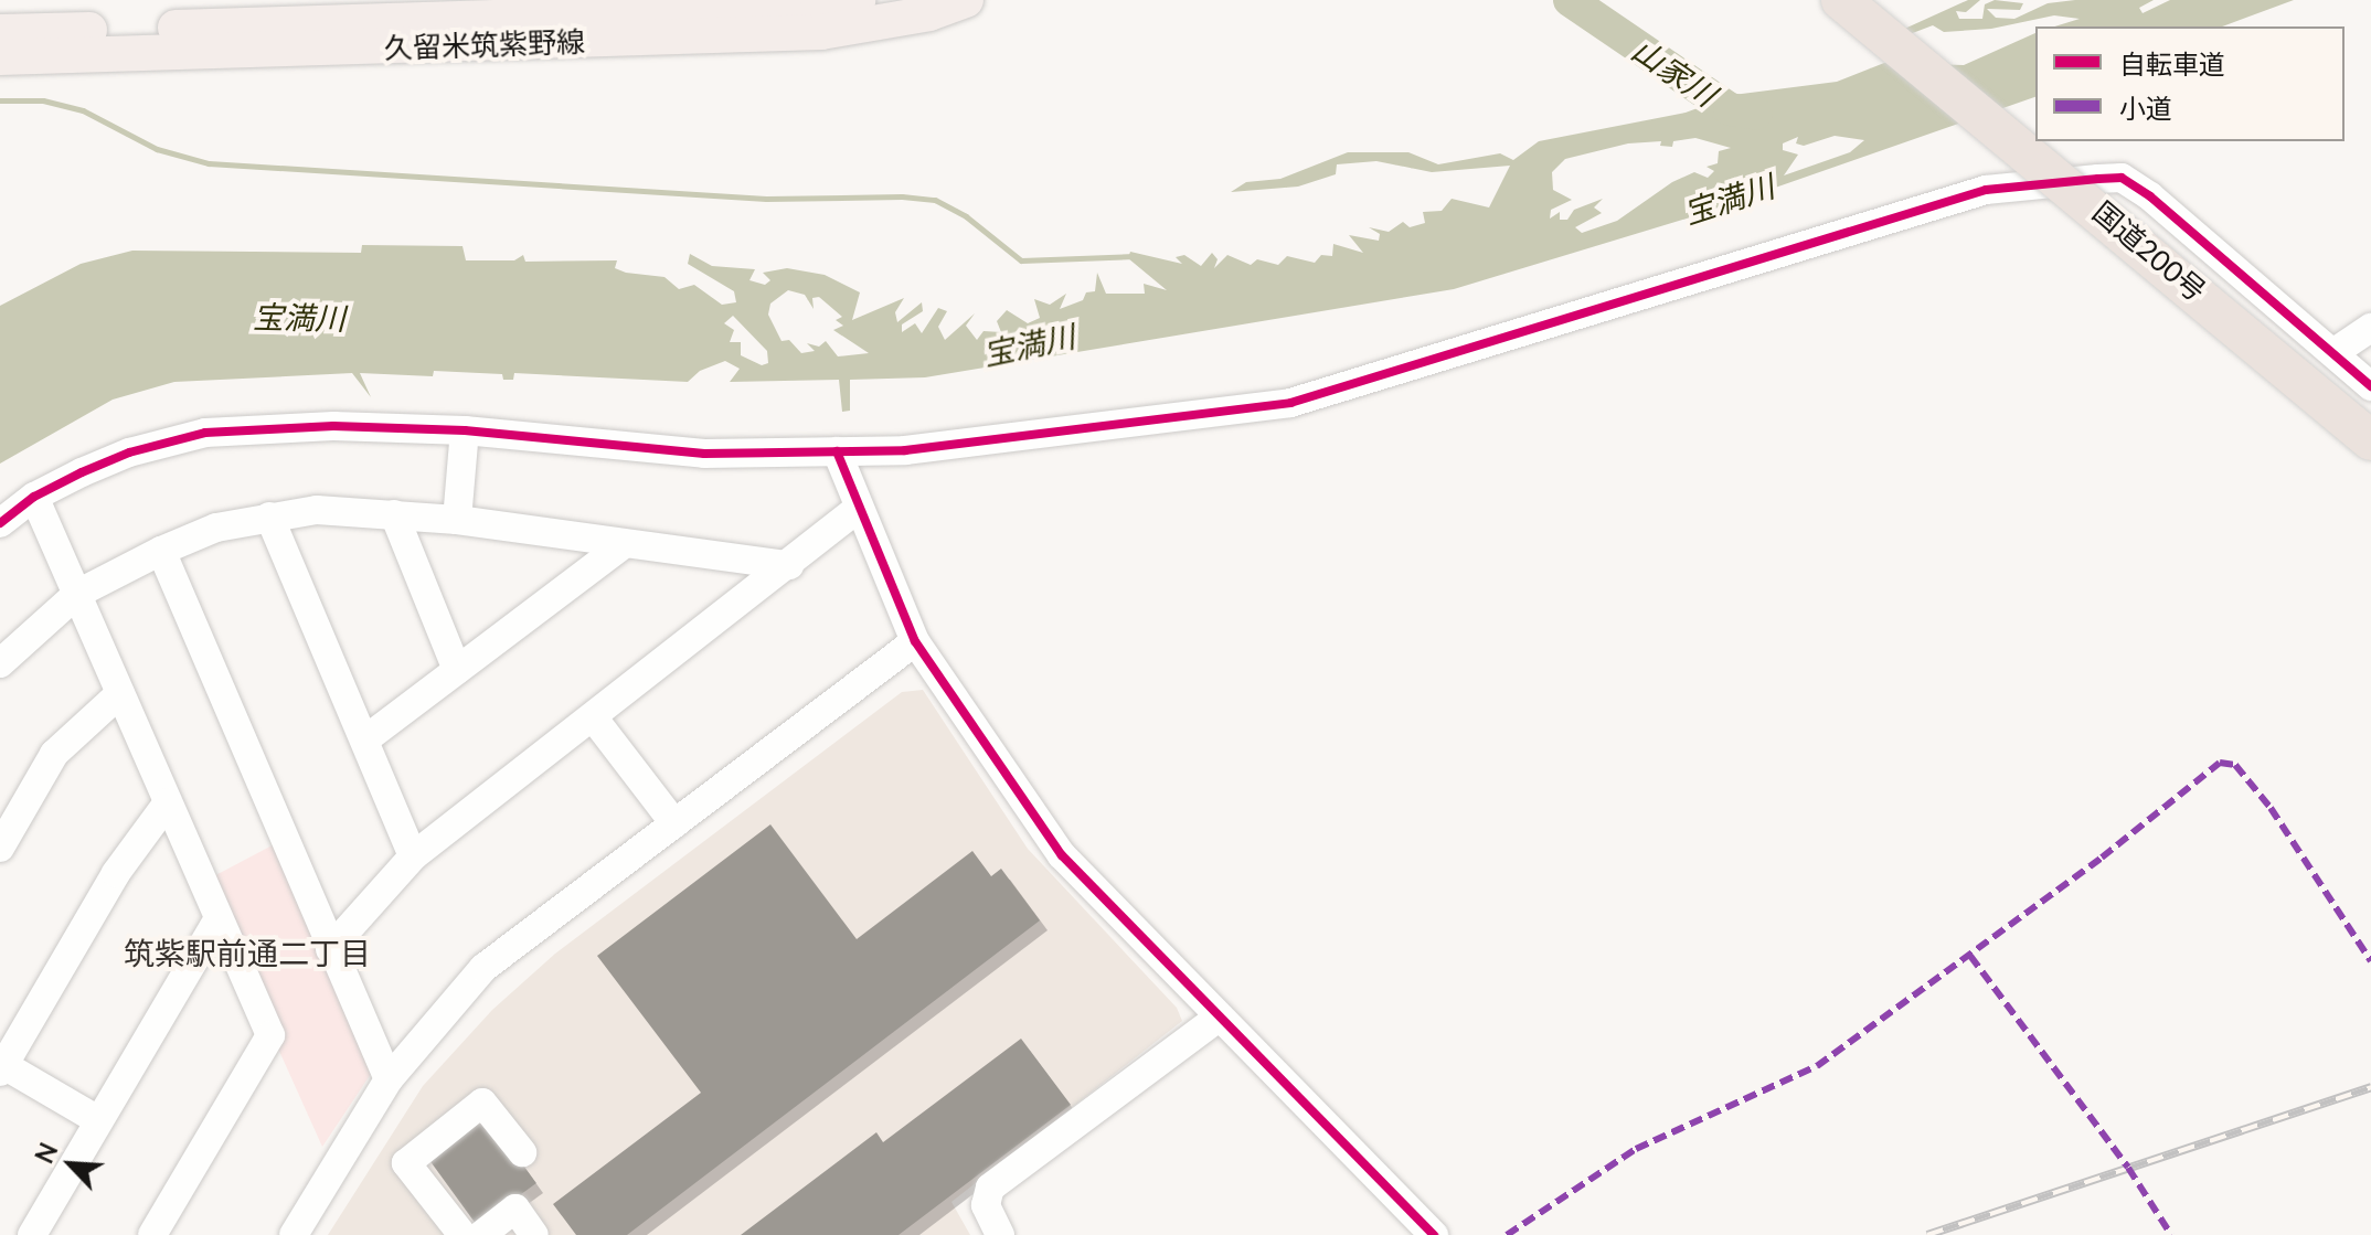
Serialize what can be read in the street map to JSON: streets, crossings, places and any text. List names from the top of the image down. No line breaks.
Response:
{"streets":{"highway":["国道200号"],"main road":["久留米筑紫野線"]},"districts":["筑紫駅前通二丁目"],"water":["山家川","宝満川"],"legend":["自転車道","小道"],"north":"top left"}
